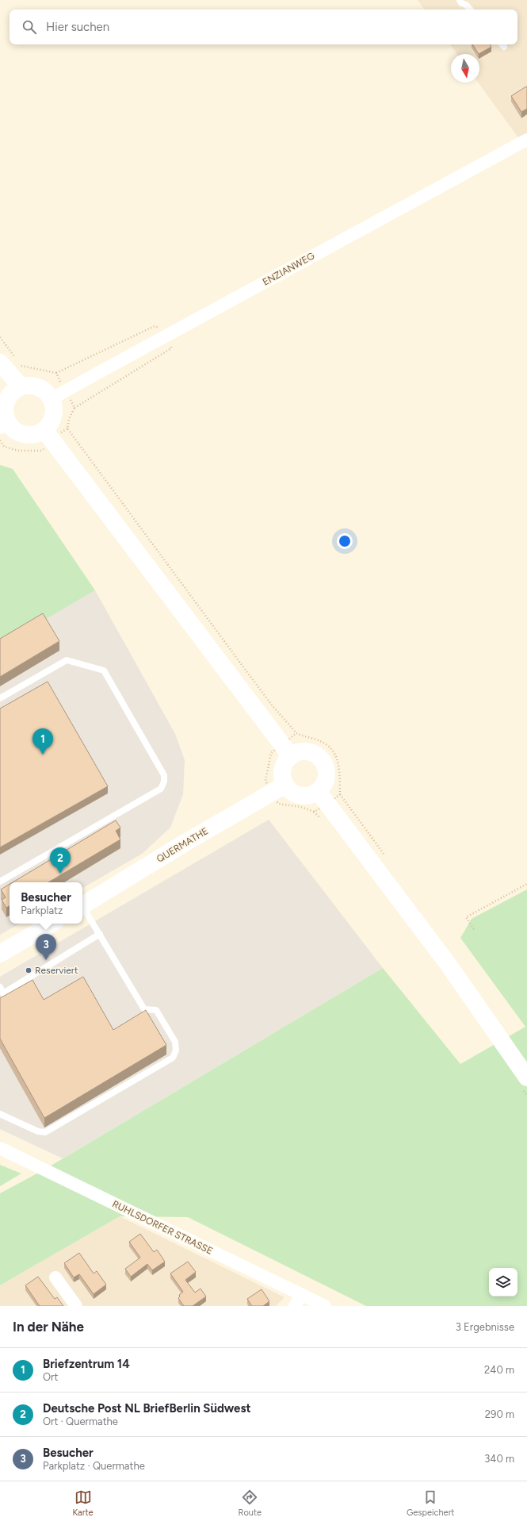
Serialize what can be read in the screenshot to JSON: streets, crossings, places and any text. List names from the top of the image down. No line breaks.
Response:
{"streets":{"main road":["QUERMATHE"],"street":["ENZIANWEG","RUHLSDORFER STRASSE"]},"places":["Reserviert"],"north":"bottom","page":{"search":"Hier suchen","pins":["1","2","3"],"popup":["Besucher","Parkplatz"],"heading":["In der Nähe","3 Ergebnisse"],"list":[{"mark":"1","name":"Briefzentrum 14","note":"Ort","value":"240 m"},{"mark":"2","name":"Deutsche Post NL BriefBerlin Südwest","note":"Ort · Quermathe","value":"290 m"},{"mark":"3","name":"Besucher","note":"Parkplatz · Quermathe","value":"340 m"}],"nav":["Karte","Route","Gespeichert"]}}
